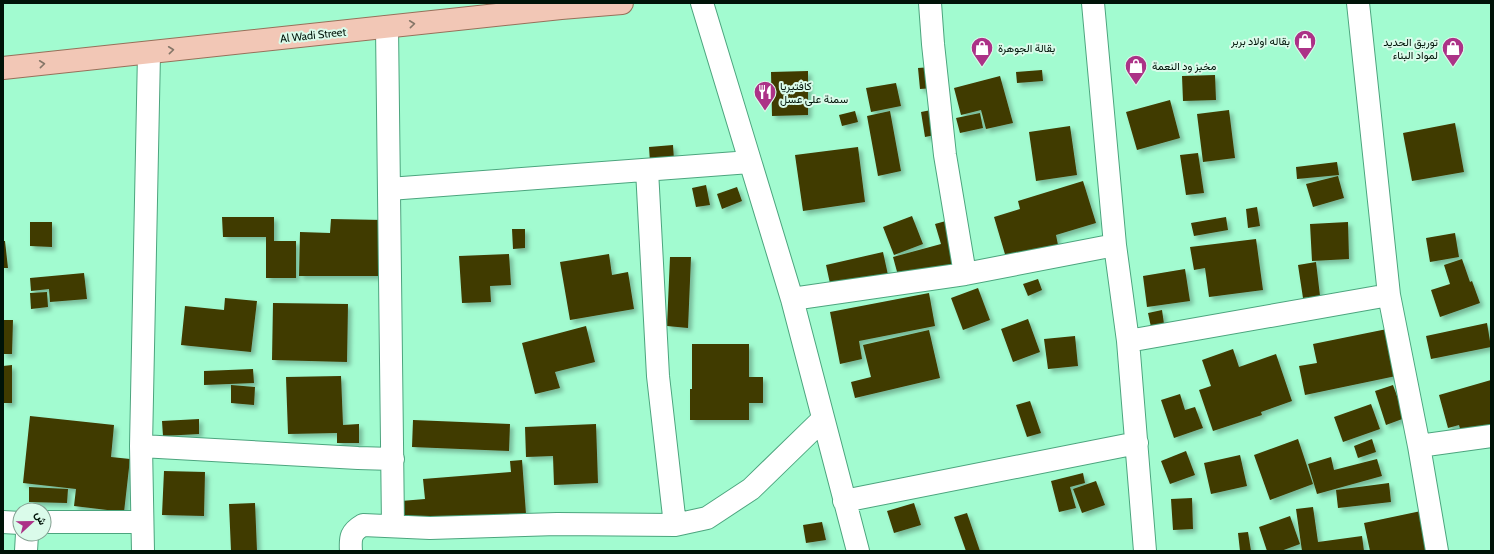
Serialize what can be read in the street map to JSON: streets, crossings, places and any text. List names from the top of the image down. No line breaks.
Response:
{"streets":{"main road":["Al Wadi Street"]},"one_way":["Al Wadi Street"],"places":{"shop":["بقاله اولاد بربر","بقالة الجوهرة","توريق الحديد لمواد البناء","مخبز ود النعمة"],"restaurant":["كافتيريا سمنة على عسل"]},"north":"right"}
